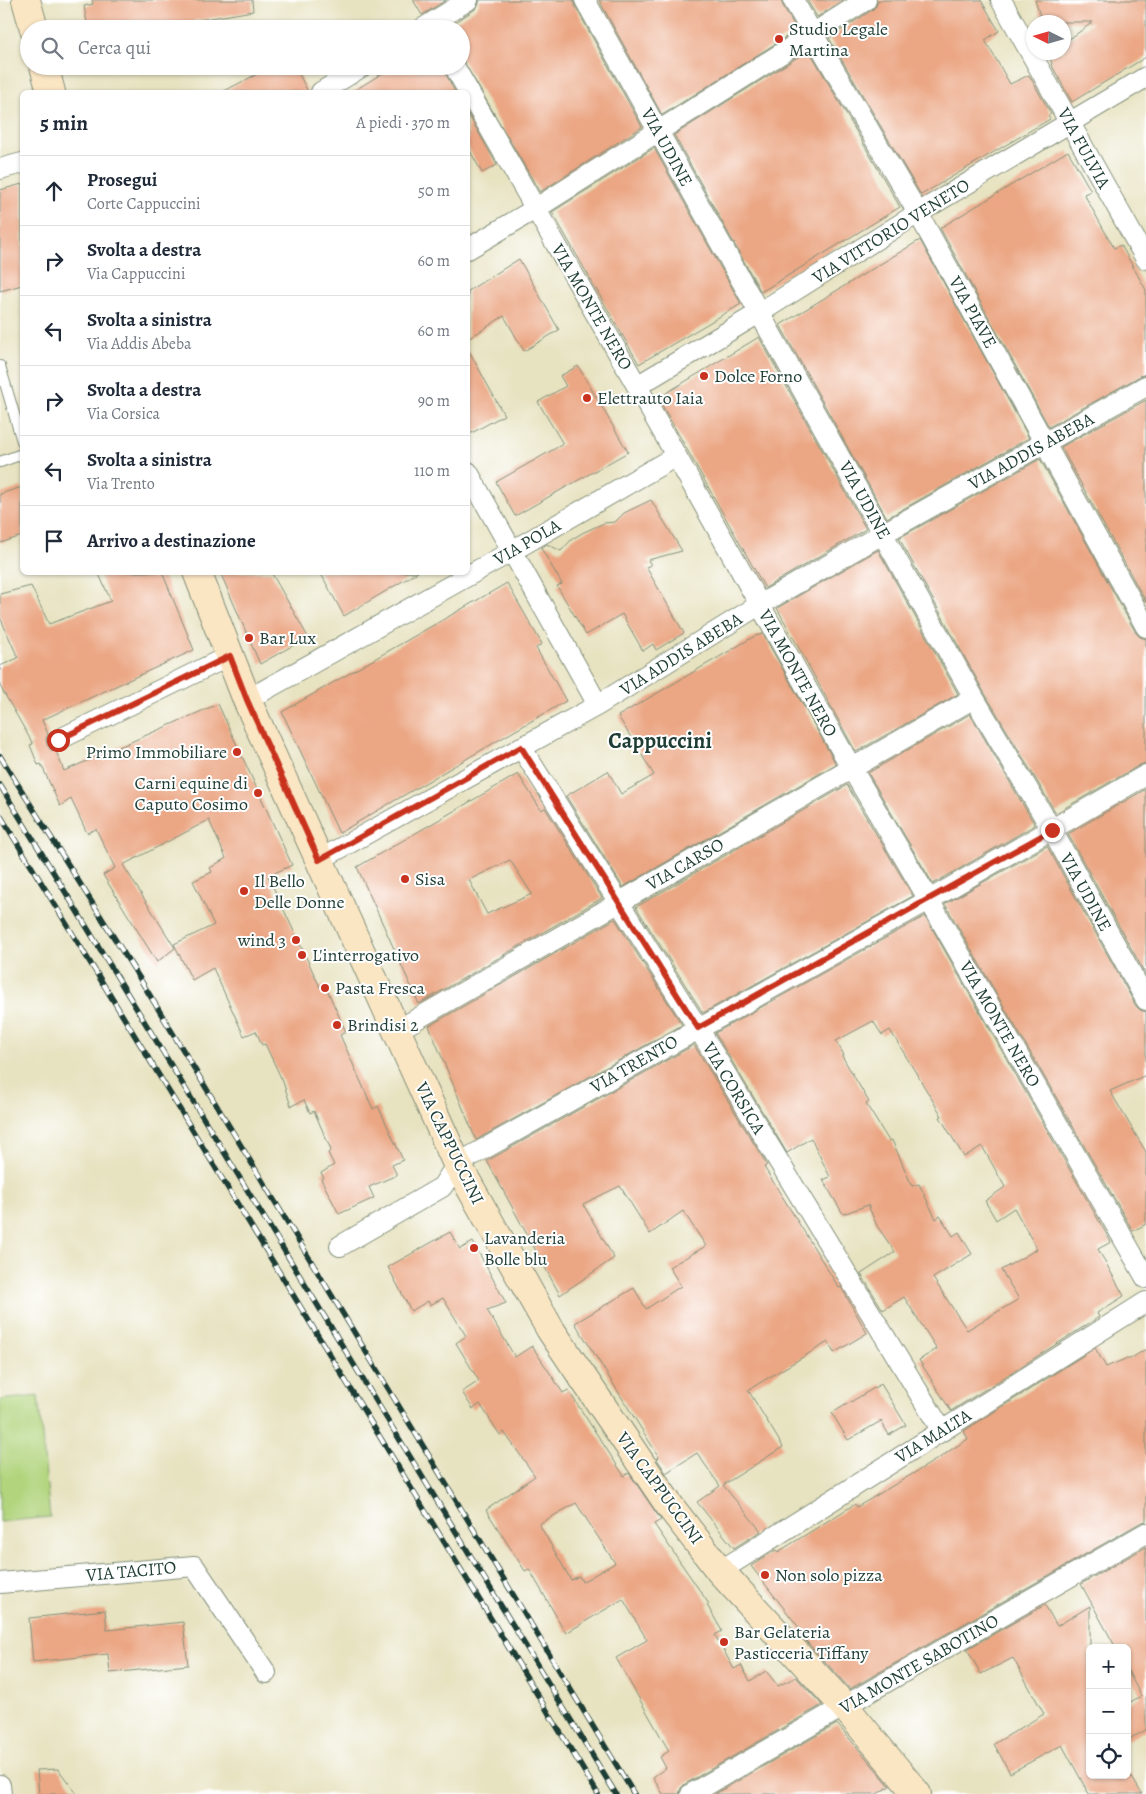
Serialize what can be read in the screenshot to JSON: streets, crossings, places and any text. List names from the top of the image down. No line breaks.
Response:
{"streets":{"street":["VIA UDINE","VIA FULVIA","VIA VITTORIO VENETO","VIA MONTE NERO","VIA PIAVE","VIA ADDIS ABEBA","VIA POLA","VIA CARSO","VIA TRENTO","VIA CORSICA","VIA CAPPUCCINI","VIA MALTA","VIA TACITO","VIA MONTE SABOTINO"]},"crossings":[["VIA UDINE","VIA VITTORIO VENETO"],["VIA UDINE","VIA ADDIS ABEBA"],["VIA UDINE","VIA CARSO"],["VIA UDINE","VIA TRENTO"],["VIA FULVIA","VIA VITTORIO VENETO"],["VIA VITTORIO VENETO","VIA MONTE NERO"],["VIA VITTORIO VENETO","VIA PIAVE"],["VIA MONTE NERO","VIA ADDIS ABEBA"],["VIA MONTE NERO","VIA POLA"],["VIA MONTE NERO","VIA CARSO"],["VIA MONTE NERO","VIA TRENTO"],["VIA PIAVE","VIA ADDIS ABEBA"],["VIA ADDIS ABEBA","VIA CORSICA"],["VIA ADDIS ABEBA","VIA CAPPUCCINI"],["VIA POLA","VIA CAPPUCCINI"],["VIA CARSO","VIA CORSICA"],["VIA CARSO","VIA CAPPUCCINI"],["VIA TRENTO","VIA CORSICA"],["VIA TRENTO","VIA CAPPUCCINI"],["VIA CORSICA","VIA MALTA"],["VIA CAPPUCCINI","VIA MALTA"],["VIA CAPPUCCINI","VIA MONTE SABOTINO"]],"districts":["Cappuccini"],"places":["Studio Legale Martina","Dolce Forno","Elettrauto Iaia","Bar Lux","Primo Immobiliare","Carni equine di Caputo Cosimo","Sisa","Il Bello Delle Donne","wind 3","L'interrogativo","Pasta Fresca","Brindisi 2","Lavanderia Bolle blu","Non solo pizza","Bar Gelateria Pasticceria Tiffany"],"north":"left","page":{"search":"Cerca qui","heading":["5 min","A piedi · 370 m"],"list":[["Prosegui","Corte Cappuccini","50 m"],["Svolta a destra","Via Cappuccini","60 m"],["Svolta a sinistra","Via Addis Abeba","60 m"],["Svolta a destra","Via Corsica","90 m"],["Svolta a sinistra","Via Trento","110 m"],"Arrivo a destinazione"],"map_buttons":["+","−"]}}
